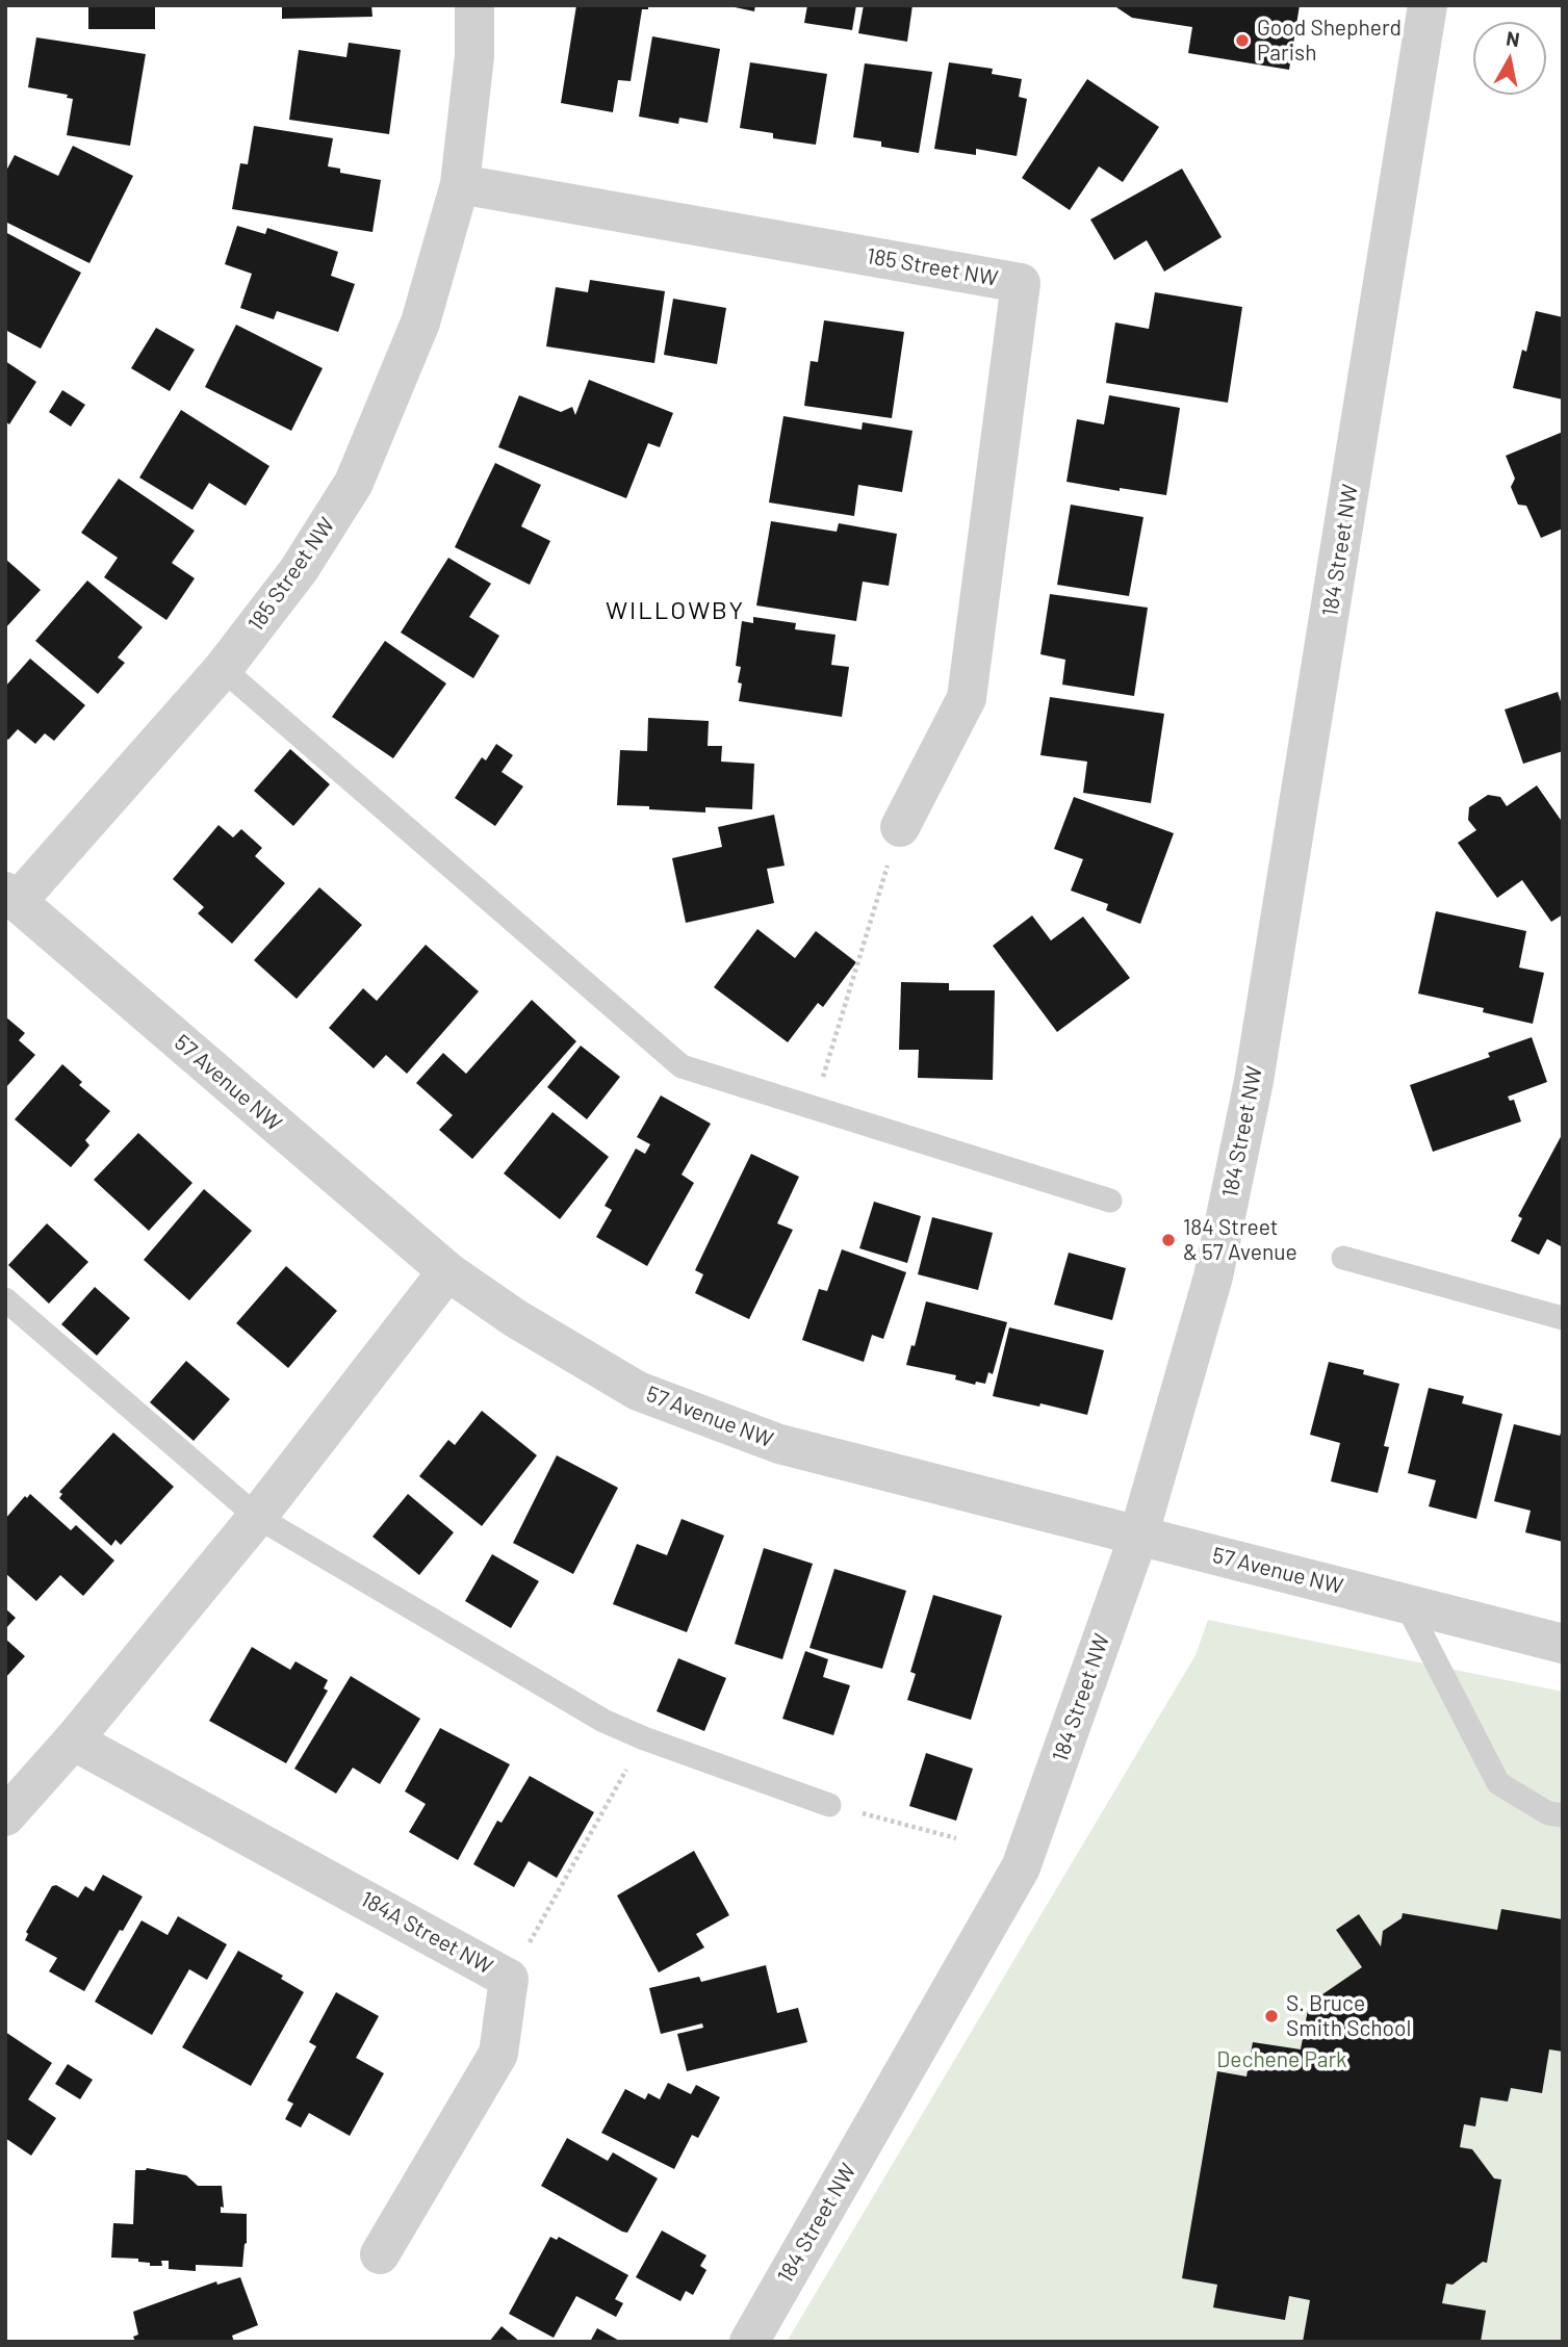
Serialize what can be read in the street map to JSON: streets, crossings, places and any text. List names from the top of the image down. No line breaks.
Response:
{"streets":{"street":["185 Street NW","184 Street NW","57 Avenue NW","184A Street NW"]},"crossings":[["185 Street NW","57 Avenue NW"],["184 Street NW","57 Avenue NW"]],"districts":["WILLOWBY"],"parks":["Dechene Park"],"places":["Good Shepherd Parish","184 Street & 57 Avenue","S. Bruce Smith School"],"north":"top"}
